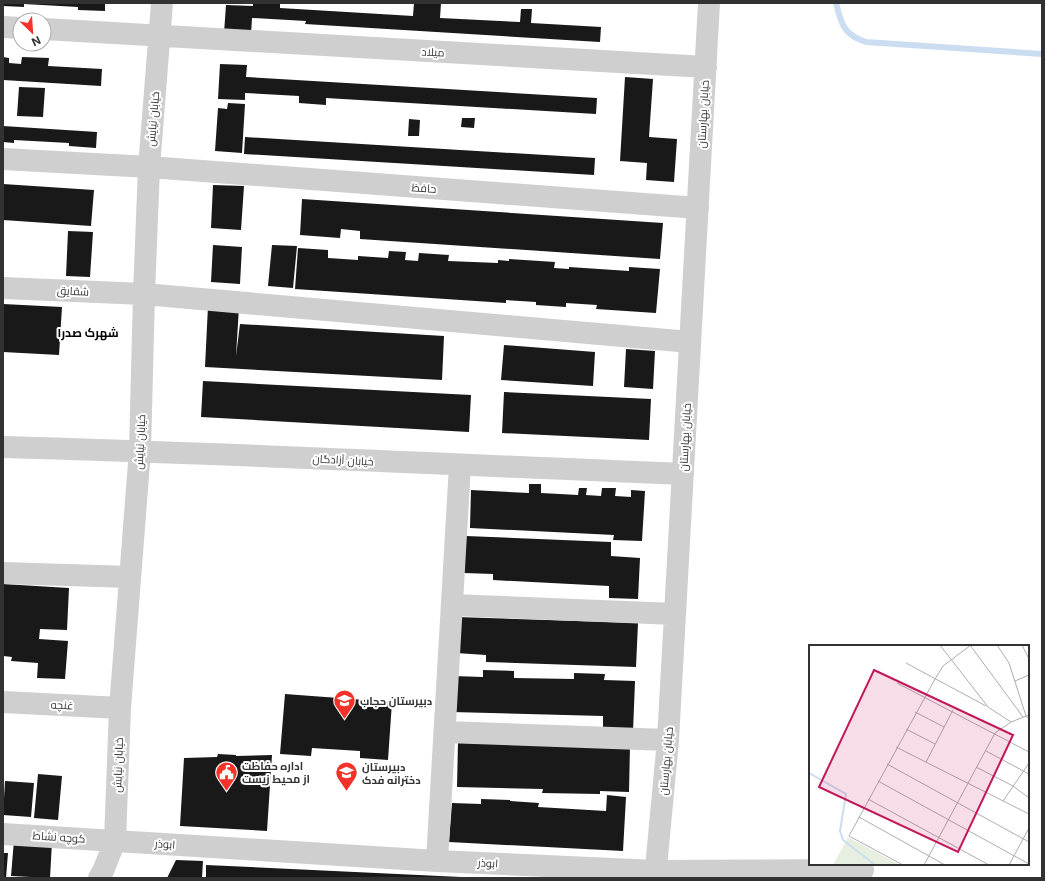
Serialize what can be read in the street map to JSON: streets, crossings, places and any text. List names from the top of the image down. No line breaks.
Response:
{"streets":{"street":["میلاد","خیابان بهارستان","خیابان نیایش","حافظ","شقایق","خیابان آزادگان","غنچه","کوچه نشاط","ابوذر"]},"crossings":[["میلاد","خیابان بهارستان"],["میلاد","خیابان نیایش"],["خیابان بهارستان","حافظ"],["خیابان بهارستان","شقایق"],["خیابان بهارستان","خیابان آزادگان"],["خیابان بهارستان","ابوذر"],["خیابان نیایش","حافظ"],["خیابان نیایش","شقایق"],["خیابان نیایش","خیابان آزادگان"],["خیابان نیایش","غنچه"],["خیابان نیایش","کوچه نشاط"],["خیابان نیایش","ابوذر"],["کوچه نشاط","ابوذر"]],"districts":["شهرک صدرا"],"places":{"school or university":["دبیرستان حجاب","دبیرستان دخترانه فدک"],"public building":["اداره حفاظت از محیط زیست"]},"north":"bottom right"}
